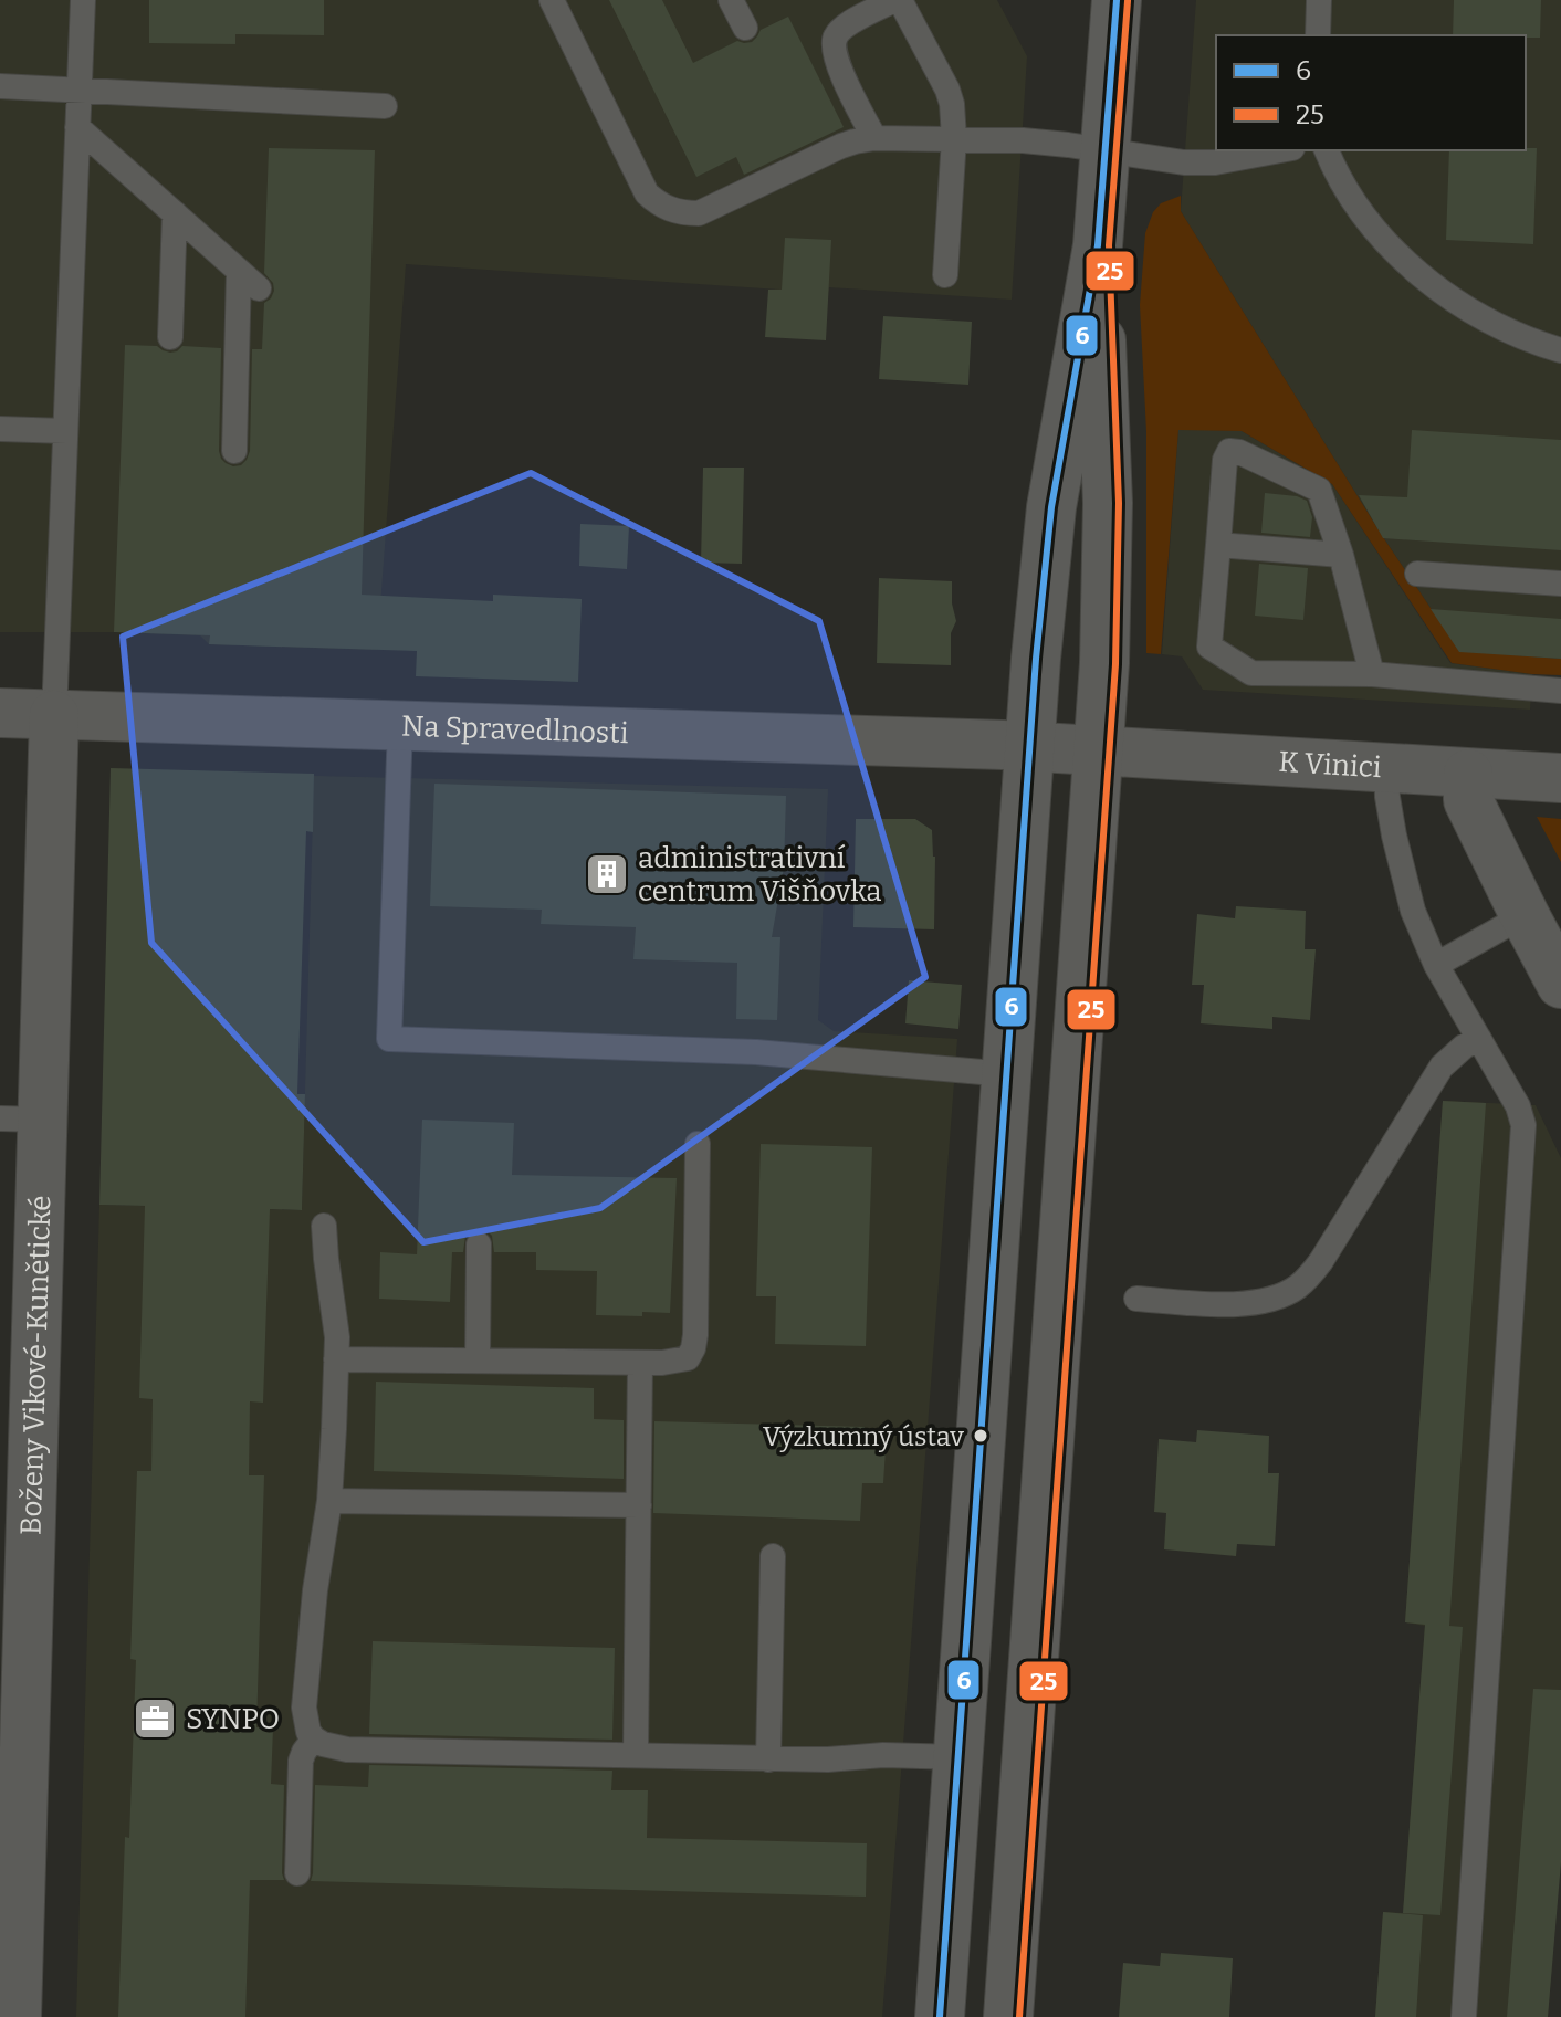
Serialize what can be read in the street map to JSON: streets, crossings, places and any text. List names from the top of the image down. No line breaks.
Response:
{"streets":{"street":["Na Spravedlnosti","K Vinici","Boženy Vikové-Kunětické"]},"crossings":[["Na Spravedlnosti","K Vinici"],["Na Spravedlnosti","Boženy Vikové-Kunětické"]],"places":{"building":["administrativní centrum Višňovka"],"other":["Výzkumný ústav"],"office":["SYNPO"]},"lines":["transit line 6","transit line 25"],"legend":["6","25"]}
